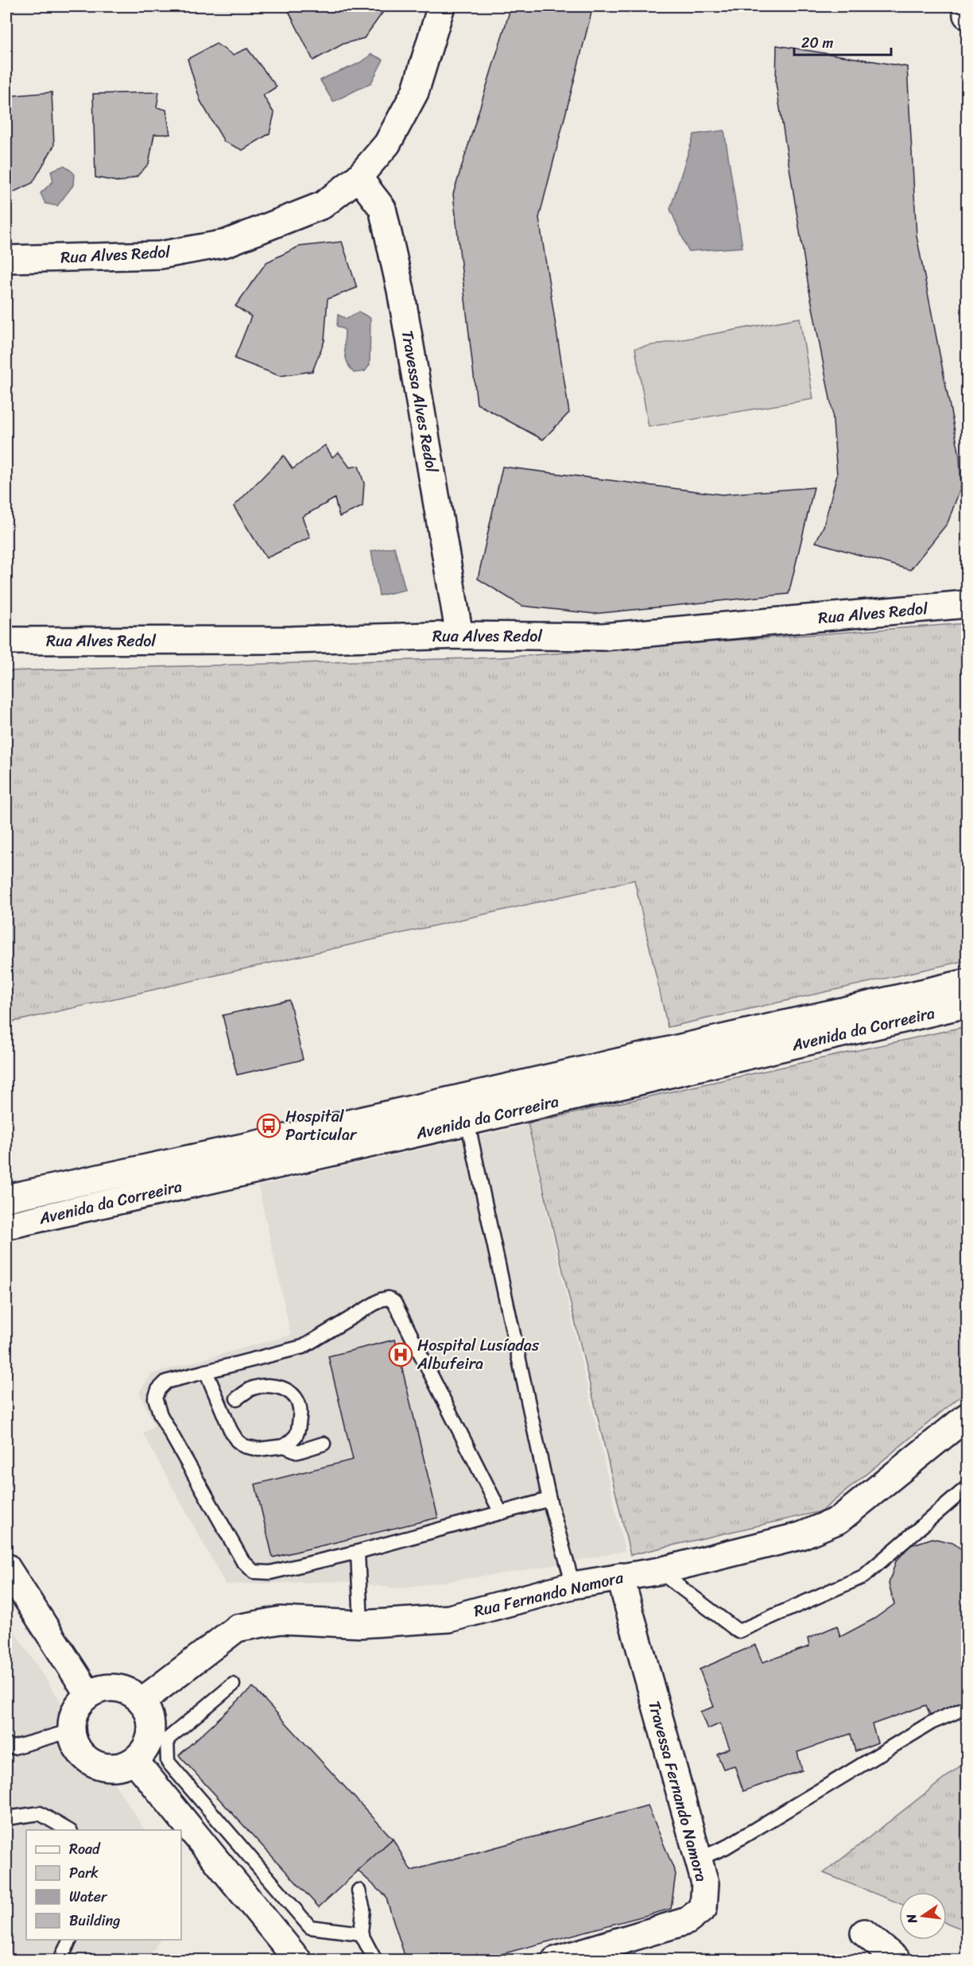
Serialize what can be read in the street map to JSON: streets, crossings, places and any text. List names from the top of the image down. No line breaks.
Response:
{"streets":{"street":["Rua Alves Redol","Travessa Alves Redol","Avenida da Correeira","Rua Fernando Namora","Travessa Fernando Namora"]},"crossings":[["Rua Alves Redol","Travessa Alves Redol"],["Rua Fernando Namora","Travessa Fernando Namora"]],"places":{"bus stop":["Hospital Particular"],"hospital":["Hospital Lusíadas Albufeira"]},"legend":["Road","Park","Water","Building"],"scale_bar":"20 m","north":"left"}
